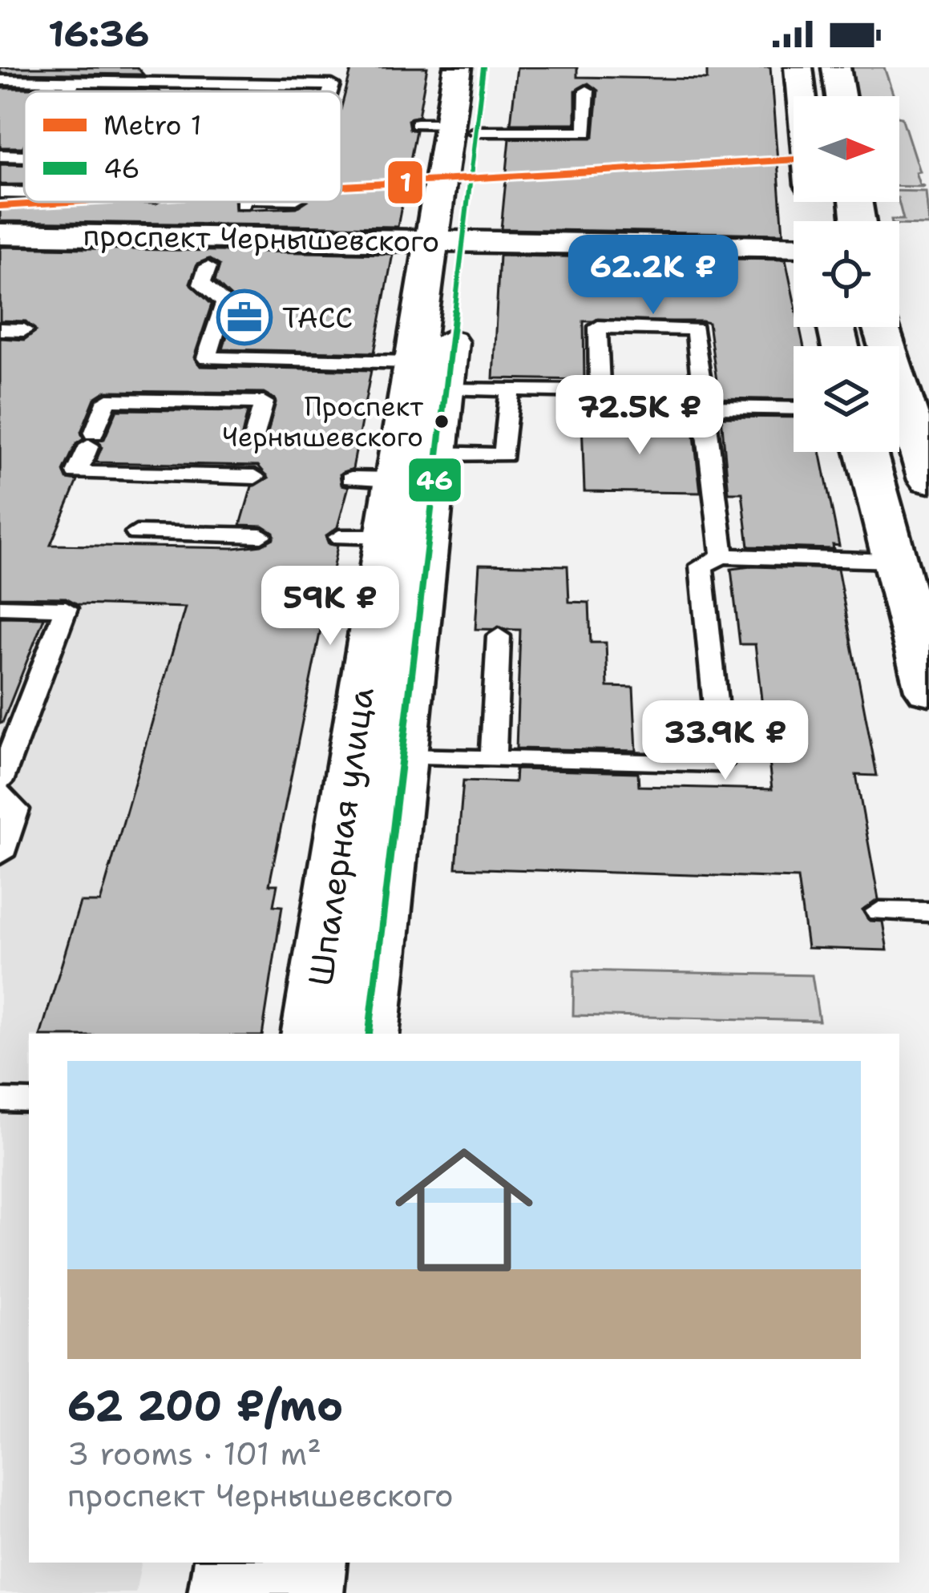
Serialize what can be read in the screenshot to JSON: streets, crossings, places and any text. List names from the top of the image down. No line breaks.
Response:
{"streets":{"street":["проспект Чернышевского","Шпалерная улица"]},"crossings":[["проспект Чернышевского","Шпалерная улица"]],"places":{"office":["ТАСС"],"other":["Проспект Чернышевского"]},"lines":["transit line 46","metro line 1"],"legend":["Metro 1","46"],"north":"right","page":{"status":"16:36","price":["62.2K ₽","72.5K ₽","59K ₽","33.9K ₽"],"list":[{"name":"62 200 ₽/mo","note":"3 rooms · 101 m² · проспект Чернышевского"}]}}
